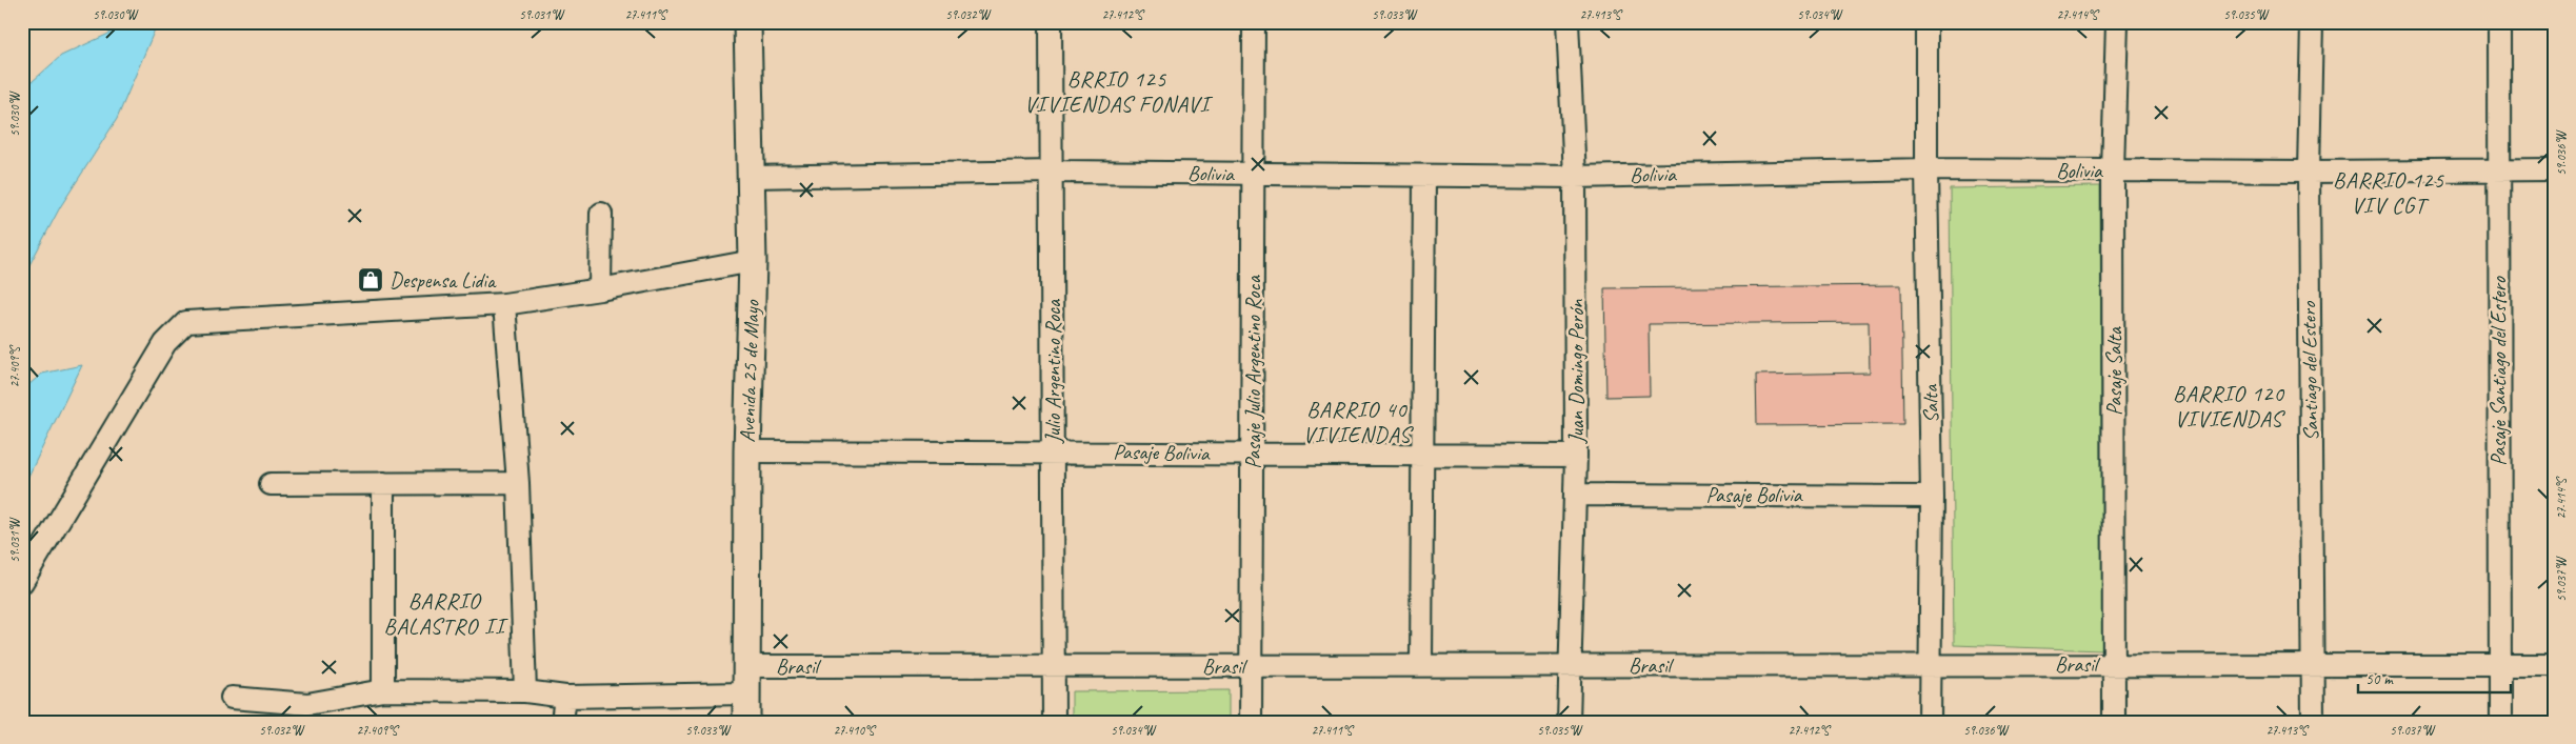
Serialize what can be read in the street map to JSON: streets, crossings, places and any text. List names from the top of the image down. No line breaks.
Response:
{"streets":{"main road":["Avenida 25 de Mayo"],"street":["Bolivia","Julio Argentino Roca","Juan Domingo Perón","Pasaje Salta","Santiago del Estero","Pasaje Santiago del Estero","Pasaje Julio Argentino Roca","Salta","Pasaje Bolivia","Brasil"]},"crossings":[["Bolivia","Avenida 25 de Mayo"],["Bolivia","Julio Argentino Roca"],["Bolivia","Juan Domingo Perón"],["Bolivia","Pasaje Salta"],["Bolivia","Santiago del Estero"],["Bolivia","Pasaje Santiago del Estero"],["Bolivia","Pasaje Julio Argentino Roca"],["Bolivia","Salta"],["Avenida 25 de Mayo","Pasaje Bolivia"],["Avenida 25 de Mayo","Brasil"],["Julio Argentino Roca","Pasaje Bolivia"],["Julio Argentino Roca","Brasil"],["Juan Domingo Perón","Pasaje Bolivia"],["Juan Domingo Perón","Brasil"],["Pasaje Salta","Brasil"],["Santiago del Estero","Brasil"],["Pasaje Santiago del Estero","Brasil"],["Pasaje Julio Argentino Roca","Pasaje Bolivia"],["Pasaje Julio Argentino Roca","Brasil"],["Salta","Pasaje Bolivia"],["Salta","Brasil"]],"districts":["BRRIO 125 VIVIENDAS FONAVI","BARRIO 125 VIV CGT","BARRIO 120 VIVIENDAS","BARRIO 40 VIVIENDAS","BARRIO BALASTRO II"],"places":{"shop":["Despensa Lidia"]},"scale_bar":"50 m","coordinates":["59.030°W","59.031°W","27.411°S","59.032°W","27.412°S","59.033°W","27.413°S","59.034°W","27.414°S","59.035°W","59.036°W","27.409°S","59.037°W","27.410°S"]}
